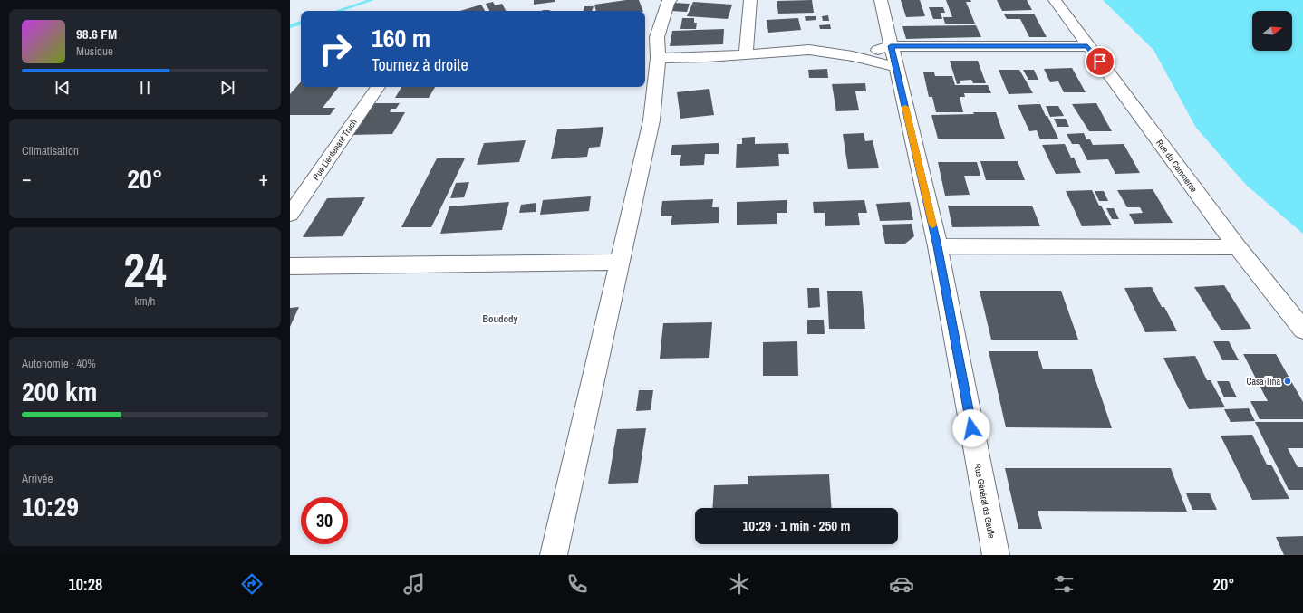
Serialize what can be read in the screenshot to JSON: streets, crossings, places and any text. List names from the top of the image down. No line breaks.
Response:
{"streets":{"street":["Rue Lieutenant Truch","Rue du Commerce","Rue Général de Gaulle"]},"districts":["Boudody"],"places":["Casa Tina"],"north":"right","page":{"turn":["160 m","Tournez à droite"],"song":["98.6 FM","Musique"],"tile":["Climatisation",["24","km/h"],["Autonomie · 40%","200 km"],["Arrivée","10:29"]],"heat":["−","20°","+"],"limit":"30","trip":"10:29 · 1 min · 250 m","tabs":["10:28","20°"]}}
